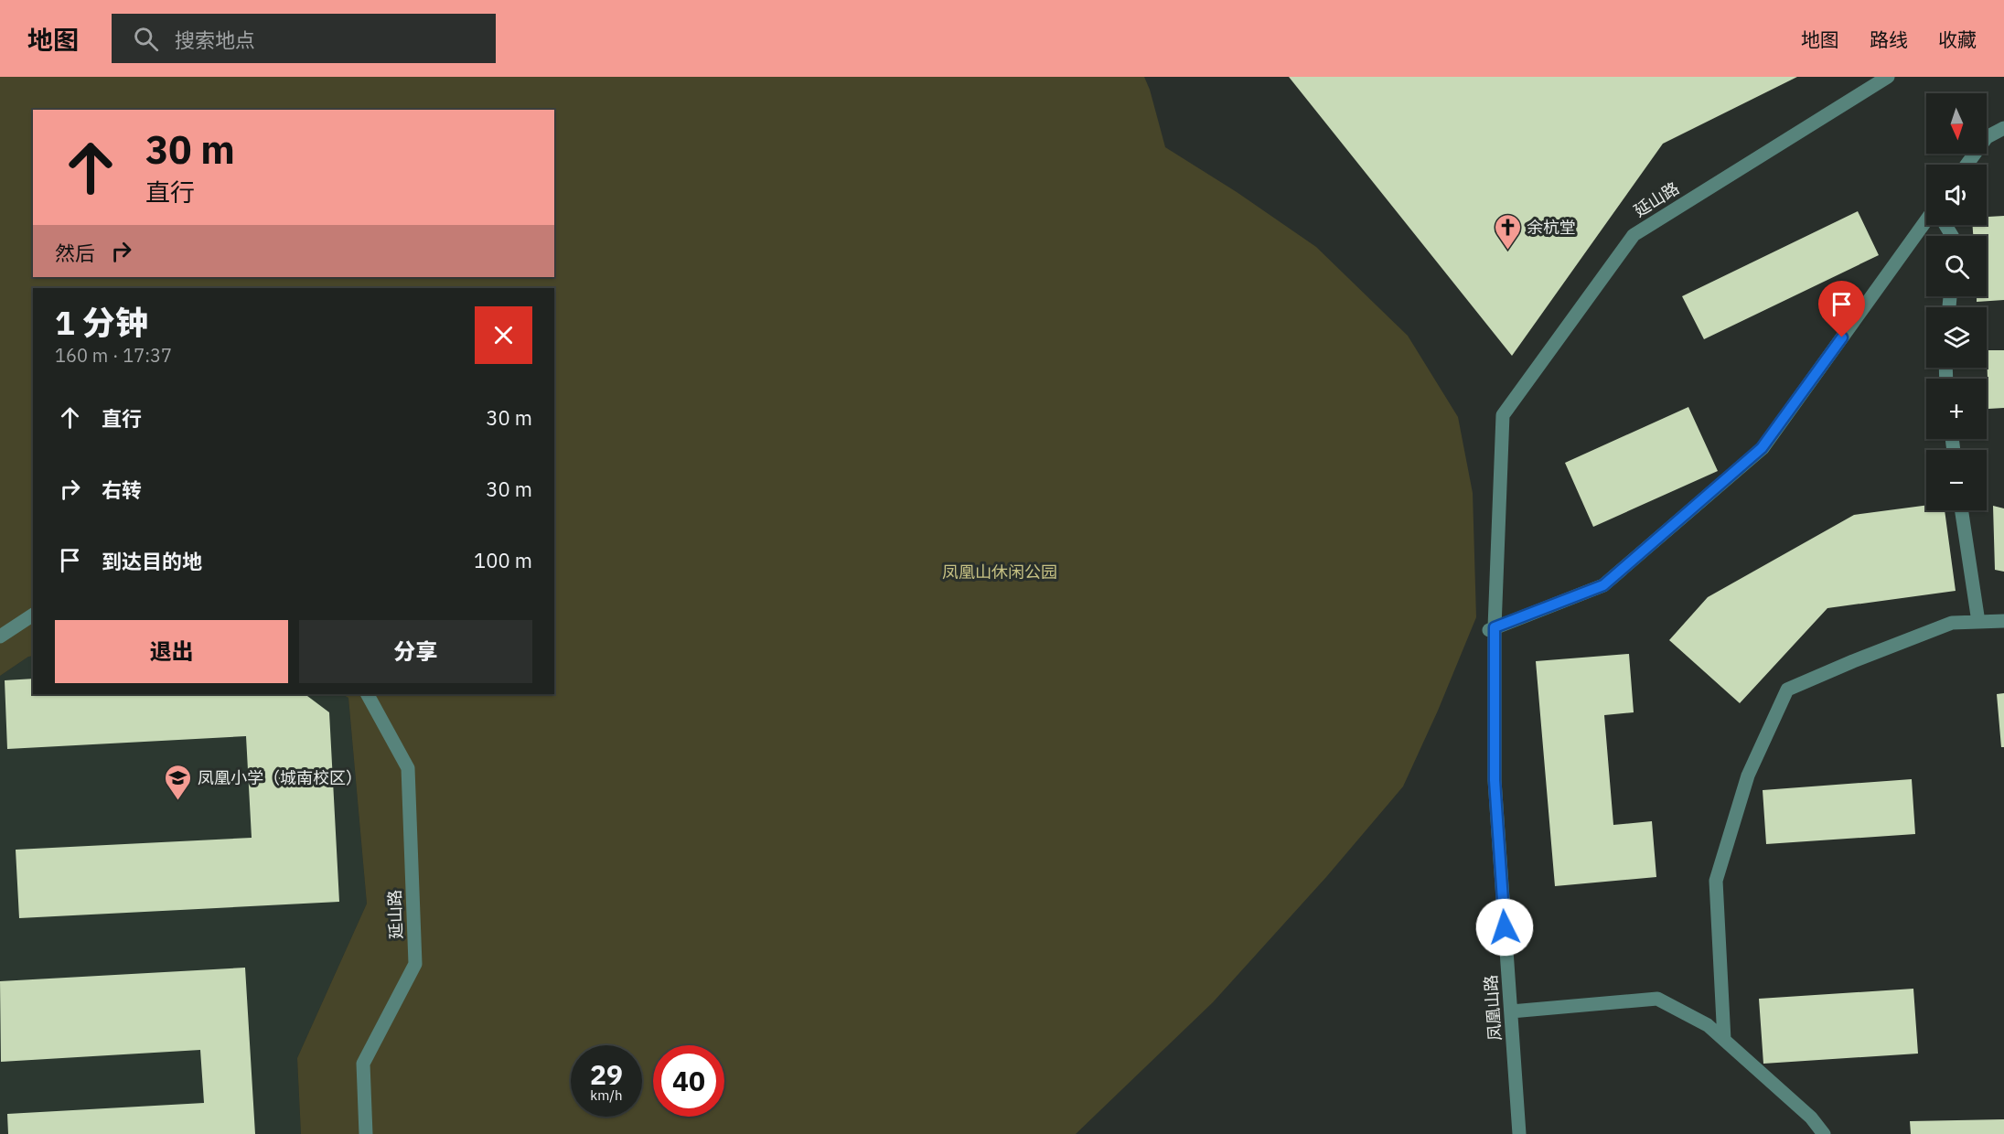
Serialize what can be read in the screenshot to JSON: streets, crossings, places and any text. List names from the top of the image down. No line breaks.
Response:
{"streets":{"street":["延山路","凤凰山路"]},"crossings":[["延山路","凤凰山路"]],"parks":["凤凰山休闲公园"],"places":{"church":["余杭堂"],"school or university":["凤凰小学（城南校区）"]},"north":"bottom","page":{"header":"地图","search":"搜索地点","nav":["地图","路线","收藏"],"map_buttons":["+","−"],"turn":["30 m","直行"],"then":"然后","heading":["1 分钟","160 m · 17:37"],"list":[{"name":"直行","value":"30 m"},{"name":"右转","value":"30 m"},{"name":"到达目的地","value":"100 m"}],"buttons":["退出","分享"],"speed":"29 km/h","limit":"40"}}
